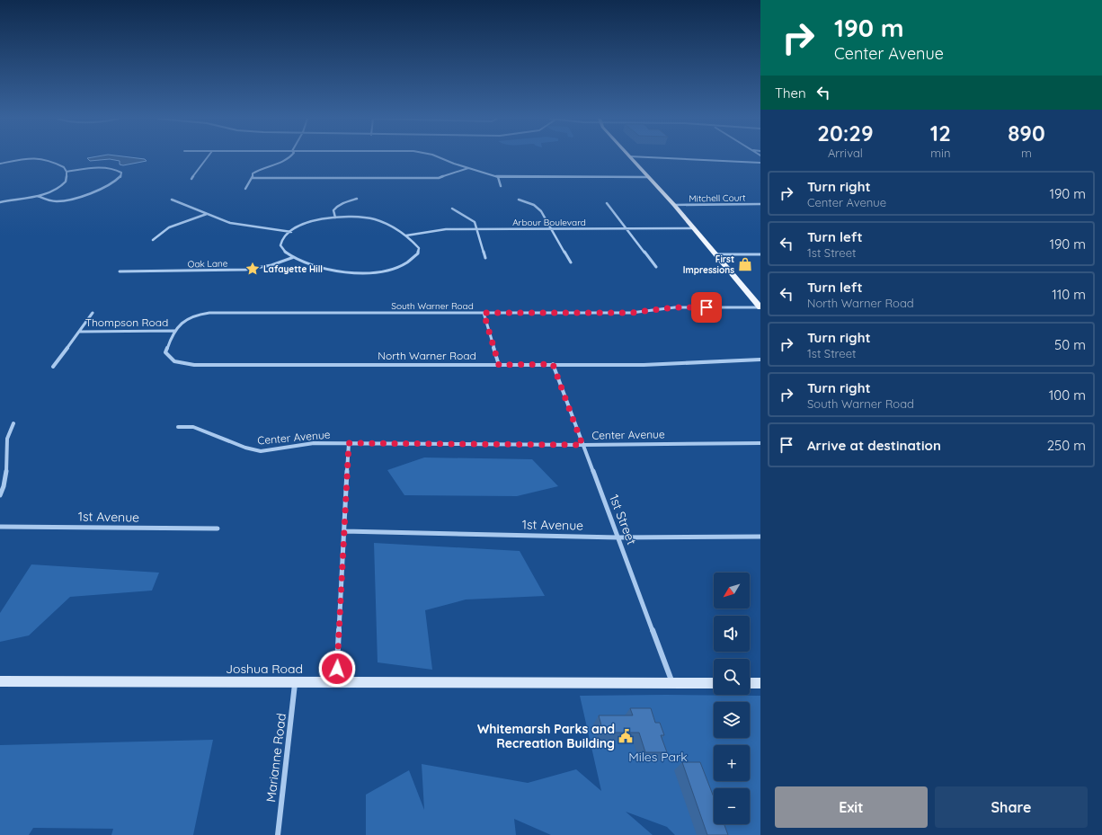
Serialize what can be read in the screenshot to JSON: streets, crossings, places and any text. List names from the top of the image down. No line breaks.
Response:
{"streets":{"main road":["Joshua Road"],"street":["Mitchell Court","Arbour Boulevard","Oak Lane","South Warner Road","Thompson Road","North Warner Road","Center Avenue","1st Avenue","1st Street","Marianne Road"]},"crossings":[["South Warner Road","Thompson Road"],["South Warner Road","North Warner Road"],["Thompson Road","North Warner Road"],["North Warner Road","1st Street"],["Center Avenue","1st Street"],["1st Avenue","1st Street"],["1st Street","Joshua Road"],["Joshua Road","Marianne Road"]],"parks":["Miles Park"],"places":{"shop":["First Impressions"],"place":["Lafayette Hill"],"public building":["Whitemarsh Parks and Recreation Building"]},"north":"bottom left","page":{"turn":["190 m","Center Avenue"],"then":"Then","eta":["20:29","Arrival","12","min","890","m"],"list":[{"name":"Turn right","note":"Center Avenue","value":"190 m"},{"name":"Turn left","note":"1st Street","value":"190 m"},{"name":"Turn left","note":"North Warner Road","value":"110 m"},{"name":"Turn right","note":"1st Street","value":"50 m"},{"name":"Turn right","note":"South Warner Road","value":"100 m"},{"name":"Arrive at destination","value":"250 m"}],"map_buttons":["+","−"],"buttons":["Exit","Share"]}}
